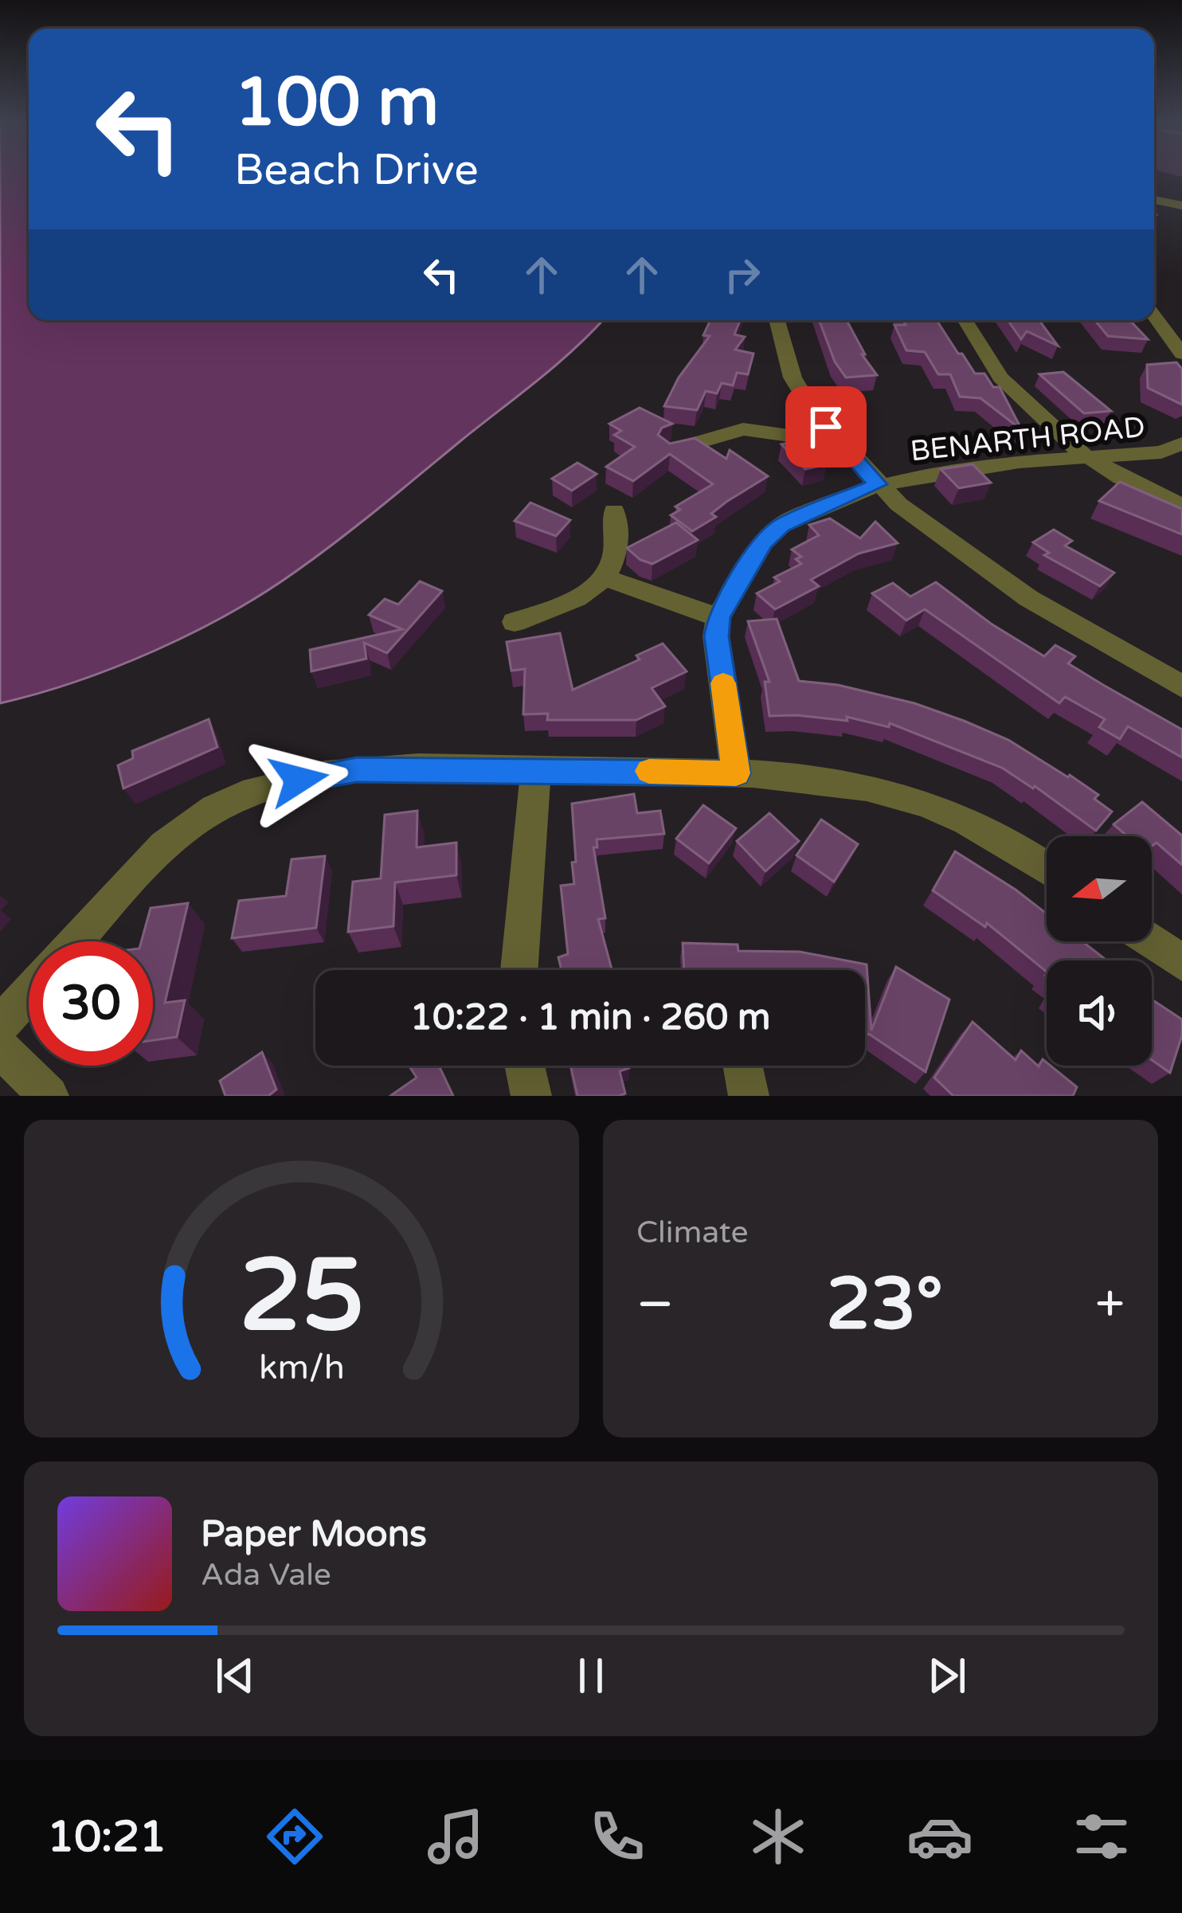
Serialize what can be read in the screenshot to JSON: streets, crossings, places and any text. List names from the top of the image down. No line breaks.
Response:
{"streets":{"street":["BENARTH ROAD"]},"north":"left","page":{"turn":["100 m","Beach Drive"],"limit":"30","trip":"10:22 · 1 min · 260 m","tile":"Climate","heat":["−","23°","+"],"song":["Paper Moons","Ada Vale"],"tabs":"10:21","gauge":["25","km/h"]}}
